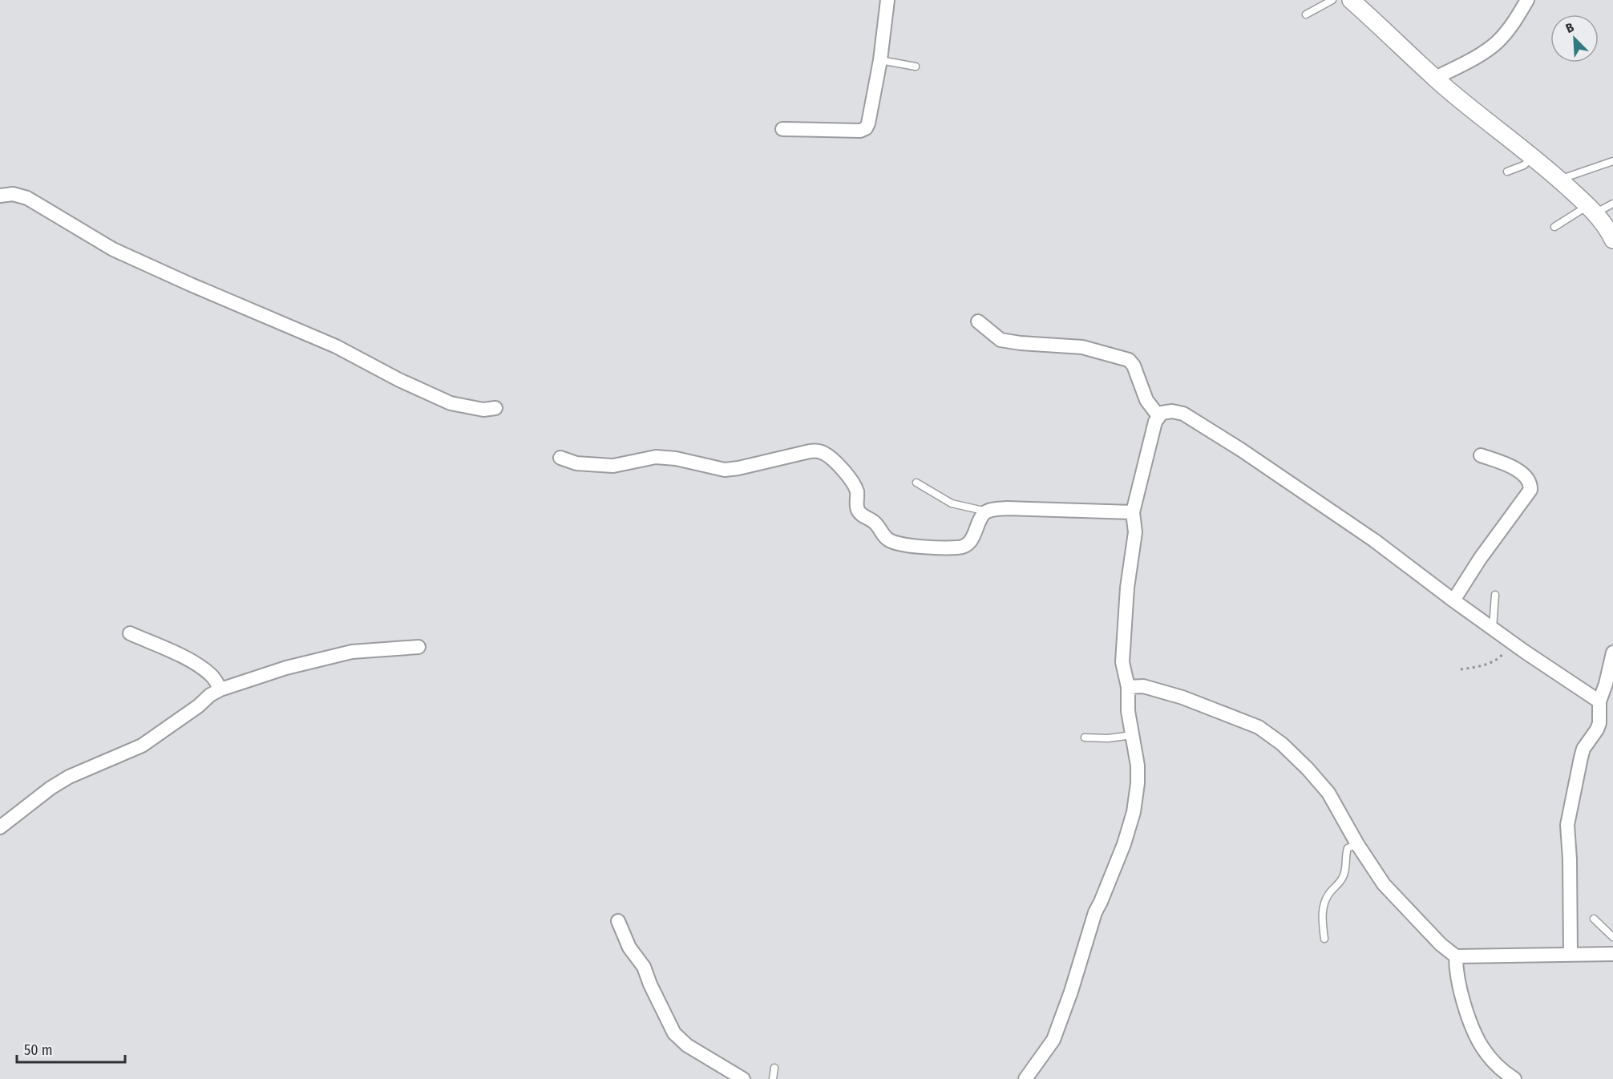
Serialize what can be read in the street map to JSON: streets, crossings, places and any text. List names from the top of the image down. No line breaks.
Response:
{"scale_bar":"50 m","north":"top left"}
